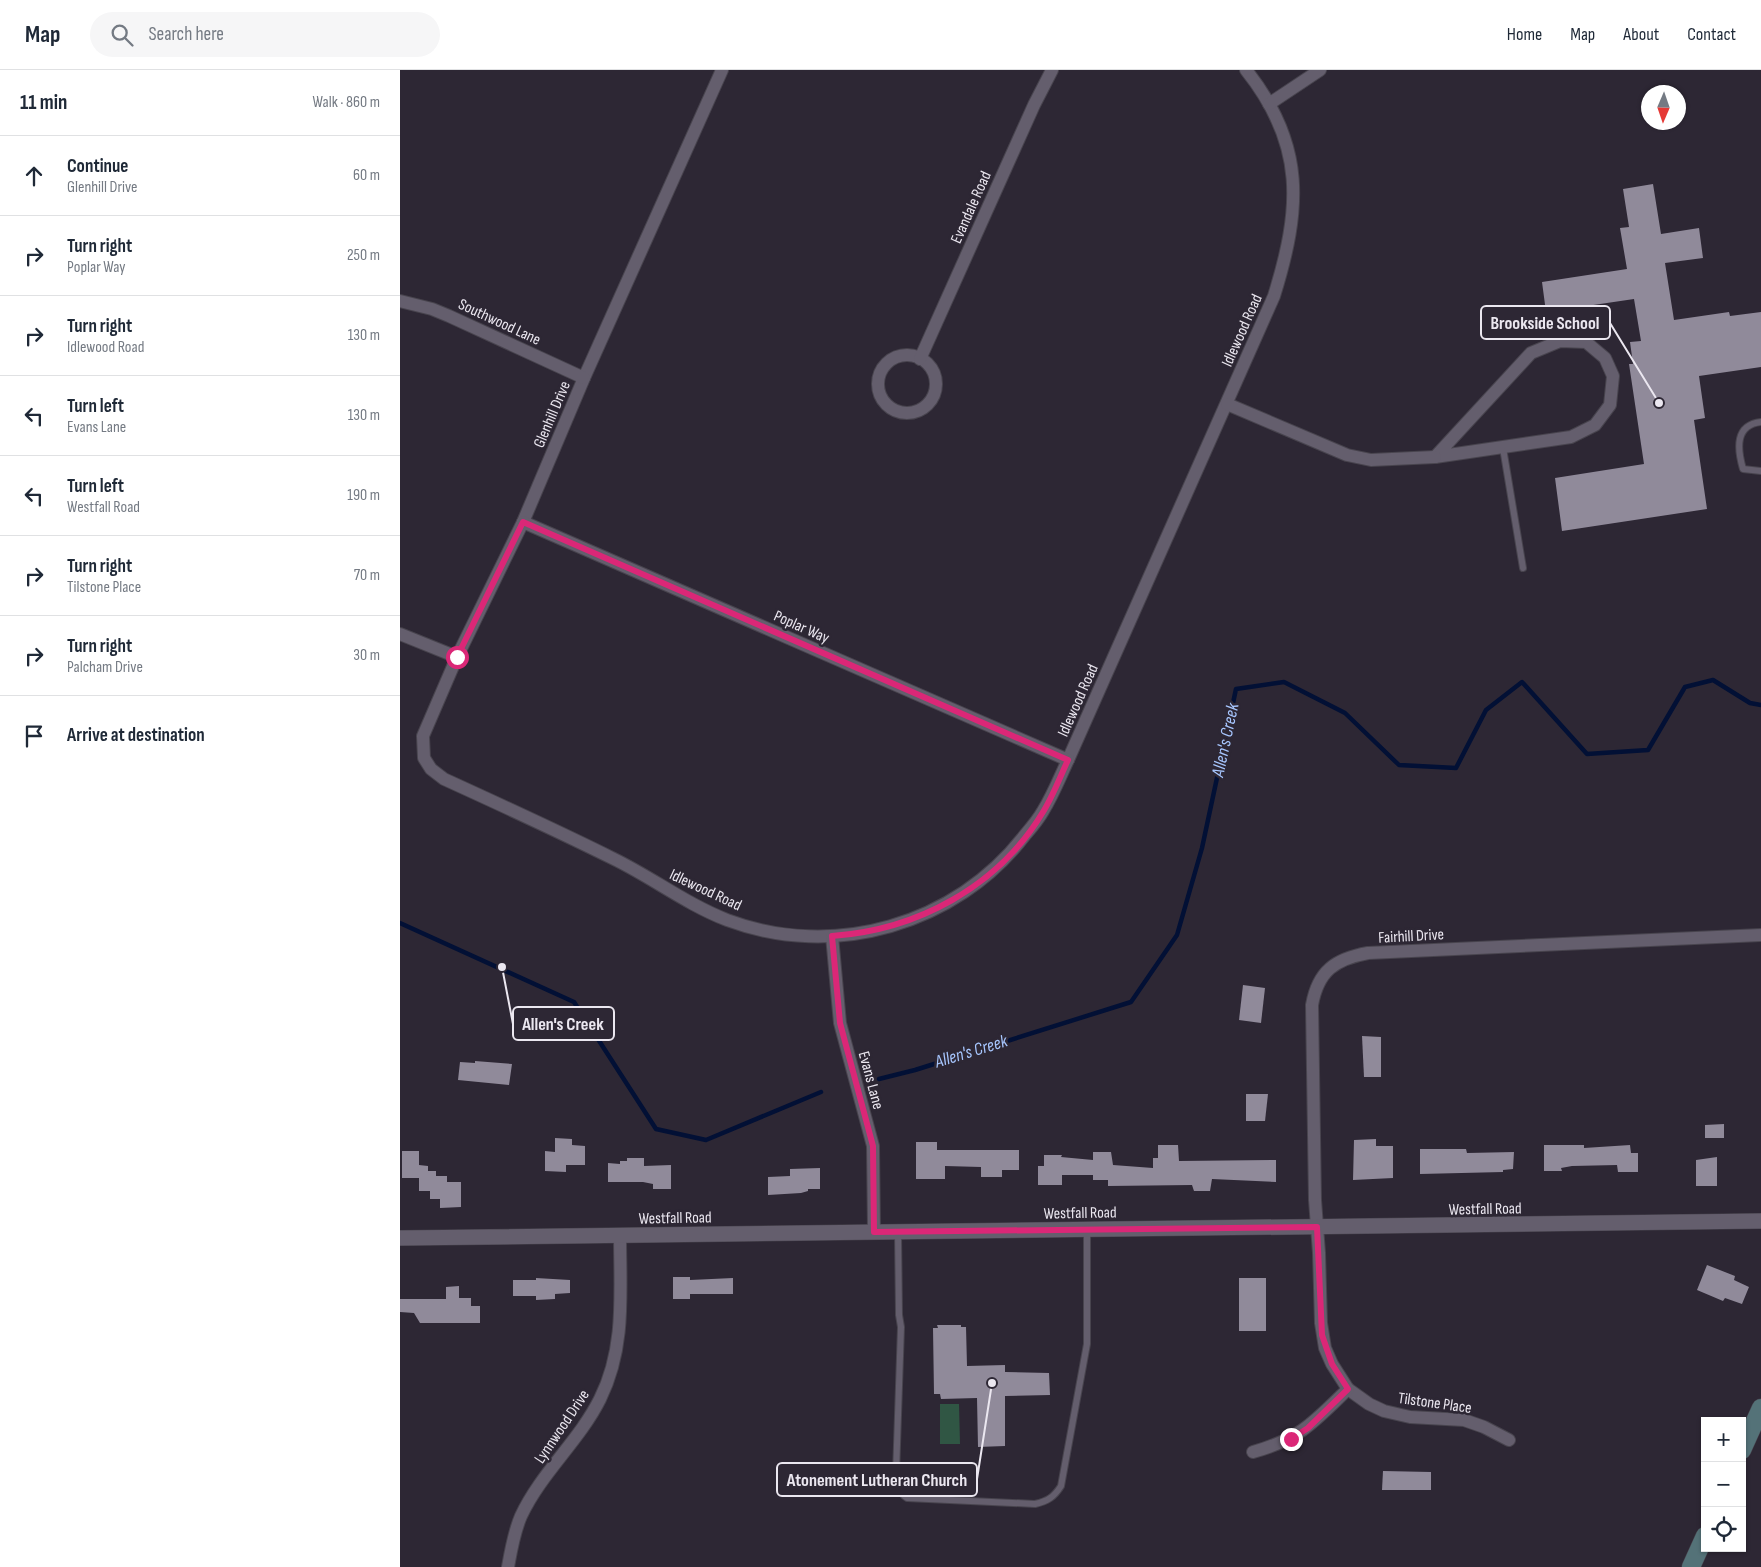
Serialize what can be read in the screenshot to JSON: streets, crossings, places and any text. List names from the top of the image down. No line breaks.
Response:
{"streets":{"street":["Evandale Road","Southwood Lane","Idlewood Road","Glenhill Drive","Poplar Way","Fairhill Drive","Evans Lane","Westfall Road","Tilstone Place","Lynnwood Drive"]},"crossings":[["Southwood Lane","Glenhill Drive"],["Idlewood Road","Glenhill Drive"],["Idlewood Road","Poplar Way"],["Idlewood Road","Evans Lane"],["Glenhill Drive","Poplar Way"],["Fairhill Drive","Westfall Road"],["Fairhill Drive","Tilstone Place"],["Evans Lane","Westfall Road"],["Westfall Road","Tilstone Place"],["Westfall Road","Lynnwood Drive"]],"water":["Allen's Creek"],"places":["Brookside School","Allen's Creek","Atonement Lutheran Church"],"north":"bottom","page":{"header":"Map","search":"Search here","nav":["Home","Map","About","Contact"],"heading":["11 min","Walk · 860 m"],"list":[["Continue","Glenhill Drive","60 m"],["Turn right","Poplar Way","250 m"],["Turn right","Idlewood Road","130 m"],["Turn left","Evans Lane","130 m"],["Turn left","Westfall Road","190 m"],["Turn right","Tilstone Place","70 m"],["Turn right","Palcham Drive","30 m"],"Arrive at destination"],"map_buttons":["+","−"]}}
